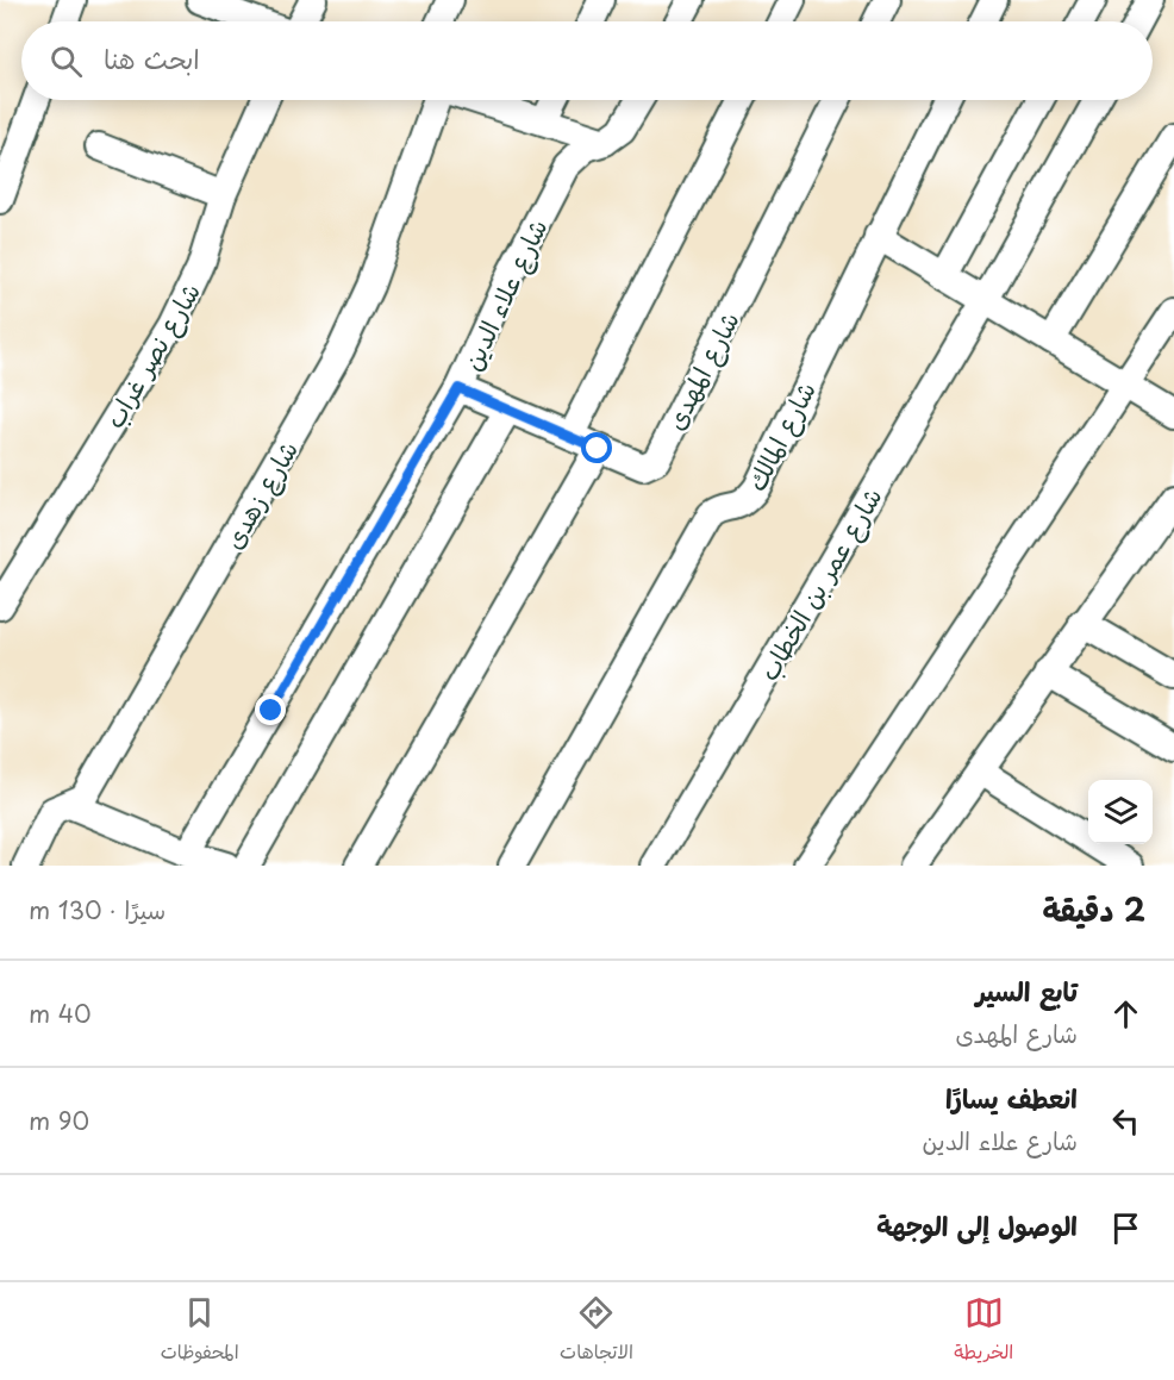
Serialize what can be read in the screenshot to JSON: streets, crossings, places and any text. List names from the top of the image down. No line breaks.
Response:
{"streets":{"street":["شارع علاء الدين","شارع نصر غراب","شارع المهدى","شارع المالك","شارع زهدى","شارع عمر بن الخطاب"]},"crossings":[["شارع علاء الدين","شارع المهدى"]],"page":{"search":"ابحث هنا","heading":["2 دقيقة","سيرًا · 130 m"],"list":[["تابع السير","شارع المهدى","40 m"],["انعطف يسارًا","شارع علاء الدين","90 m"],"الوصول إلى الوجهة"],"nav":["الخريطة","الاتجاهات","المحفوظات"]}}
